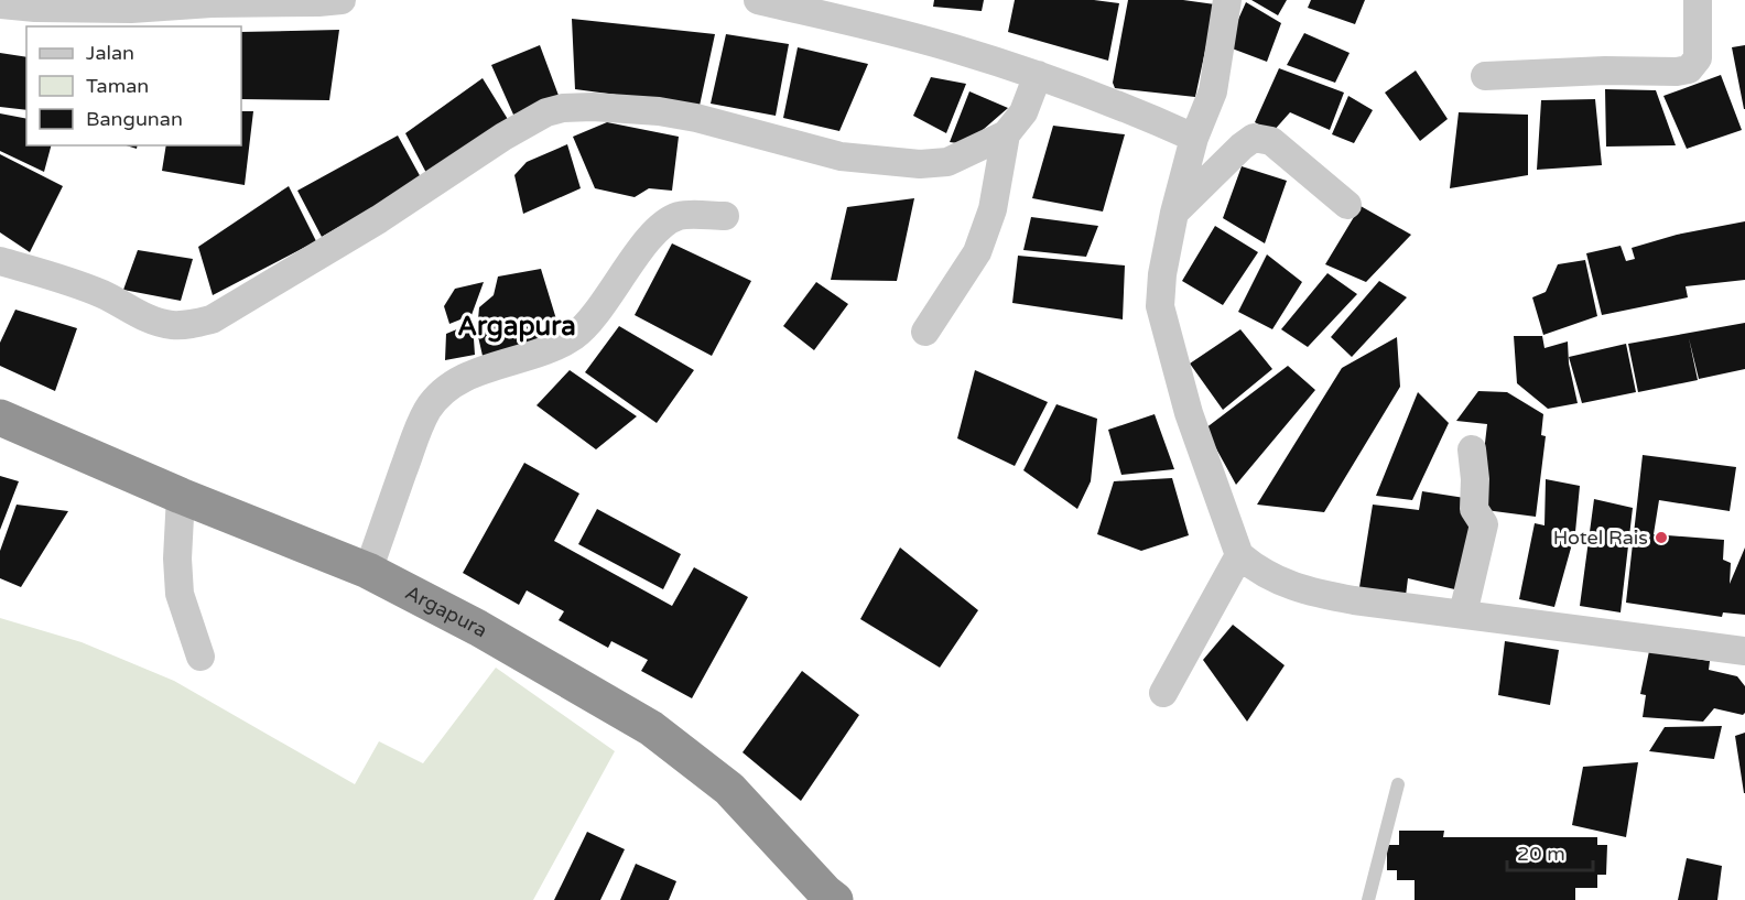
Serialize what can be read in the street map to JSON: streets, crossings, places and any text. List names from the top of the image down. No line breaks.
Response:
{"streets":{"highway":["Argapura"]},"districts":["Argapura"],"places":["Hotel Rais"],"legend":["Jalan","Taman","Bangunan"],"scale_bar":"20 m"}
